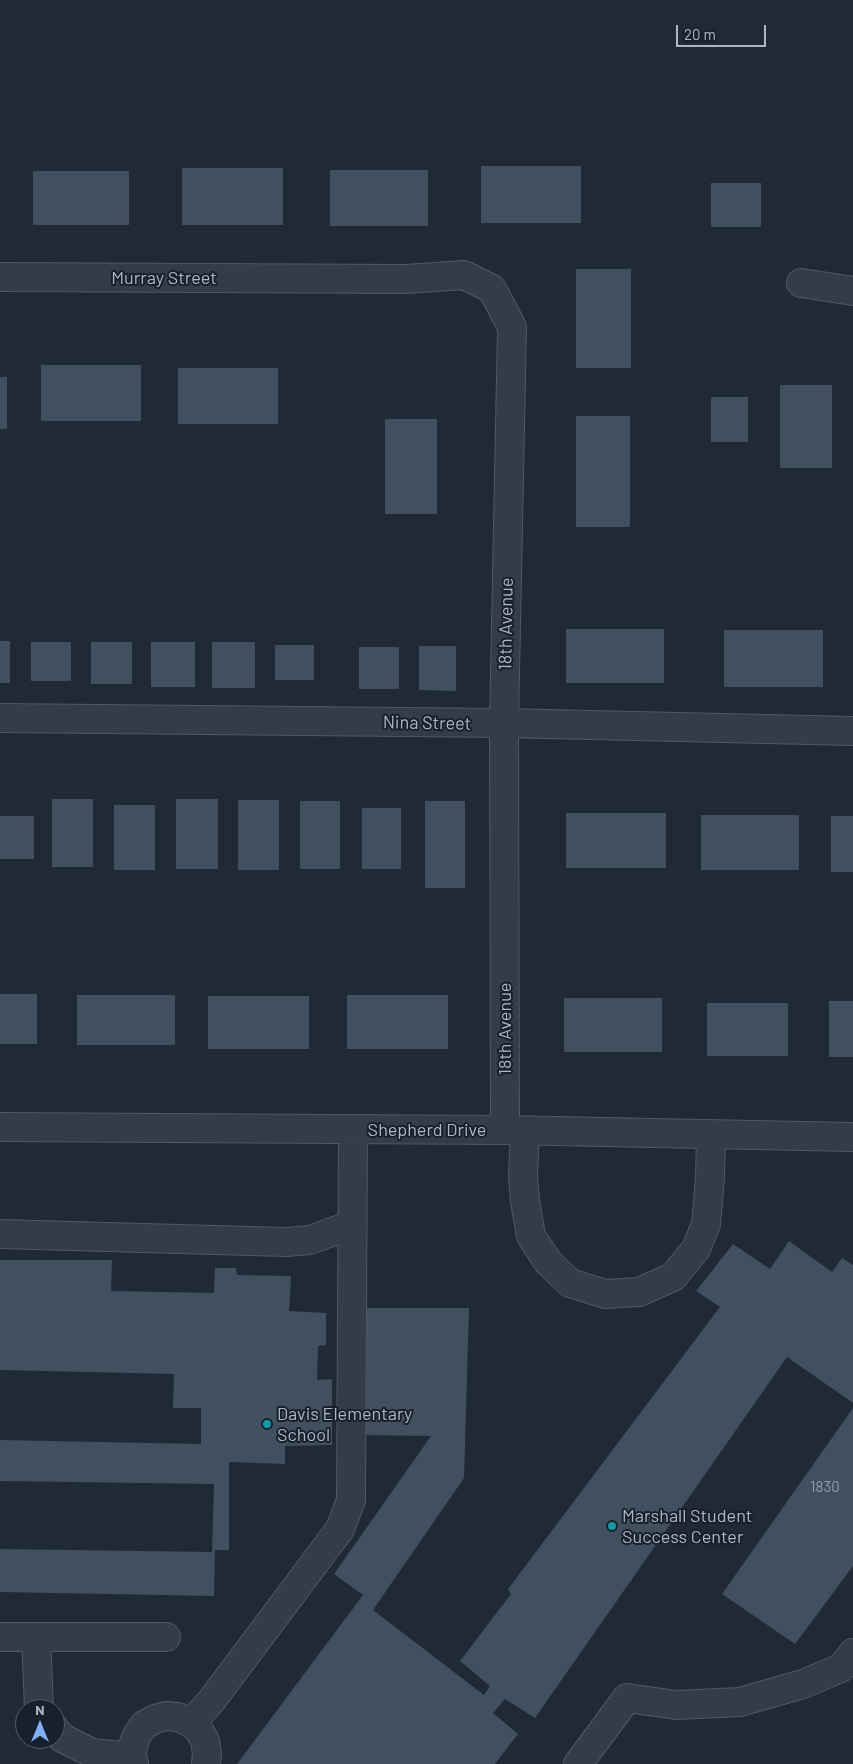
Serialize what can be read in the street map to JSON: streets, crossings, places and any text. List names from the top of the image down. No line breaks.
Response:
{"streets":{"street":["Murray Street","18th Avenue","Nina Street","Shepherd Drive"]},"crossings":[["Murray Street","18th Avenue"],["18th Avenue","Nina Street"],["18th Avenue","Shepherd Drive"]],"places":["Davis Elementary School","Marshall Student Success Center"],"house_numbers":["1830"],"scale_bar":"20 m","north":"top"}
